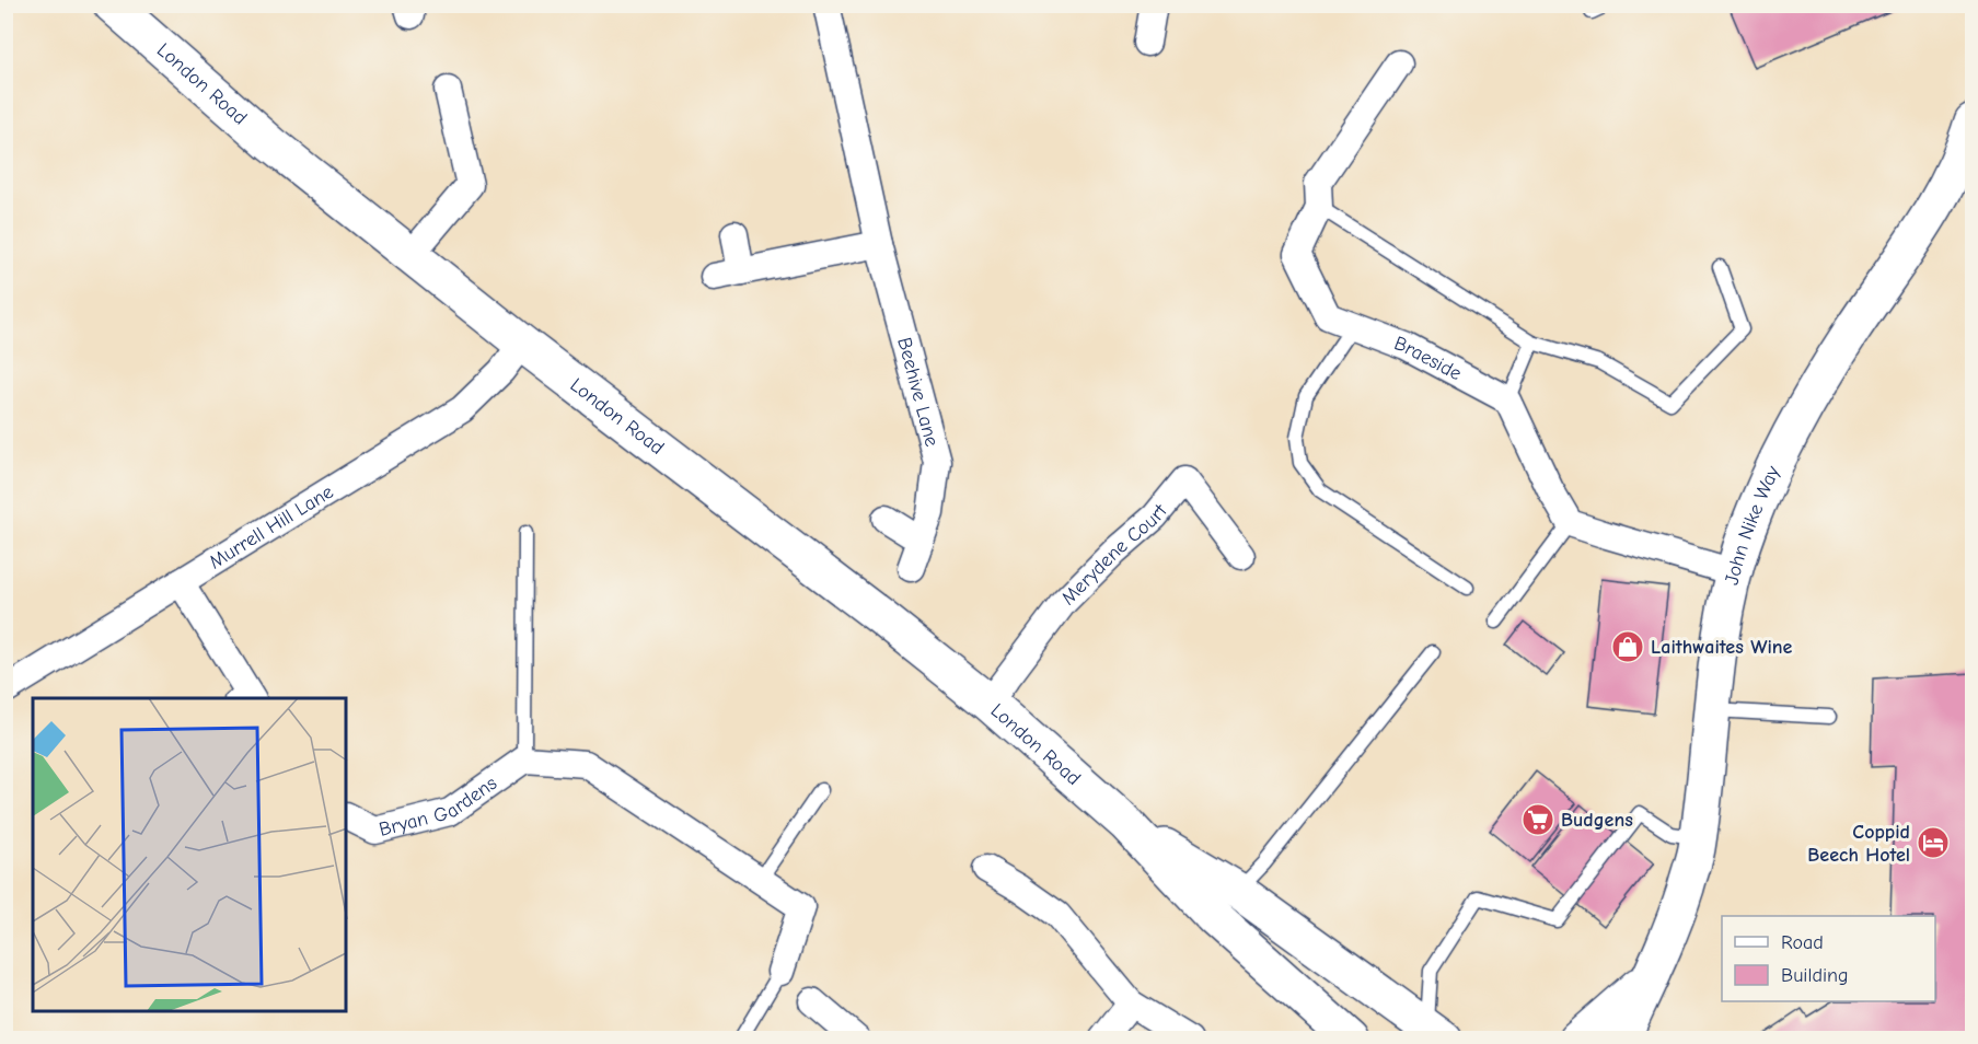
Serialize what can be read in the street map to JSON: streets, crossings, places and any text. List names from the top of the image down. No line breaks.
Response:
{"streets":{"main road":["London Road","John Nike Way"],"street":["Braeside","Beehive Lane","Murrell Hill Lane","Merydene Court","Bryan Gardens"]},"crossings":[["London Road","Murrell Hill Lane"],["London Road","Merydene Court"]],"places":{"shop":["Laithwaites Wine"],"supermarket":["Budgens"],"hotel":["Coppid Beech Hotel"]},"legend":["Road","Building"]}
